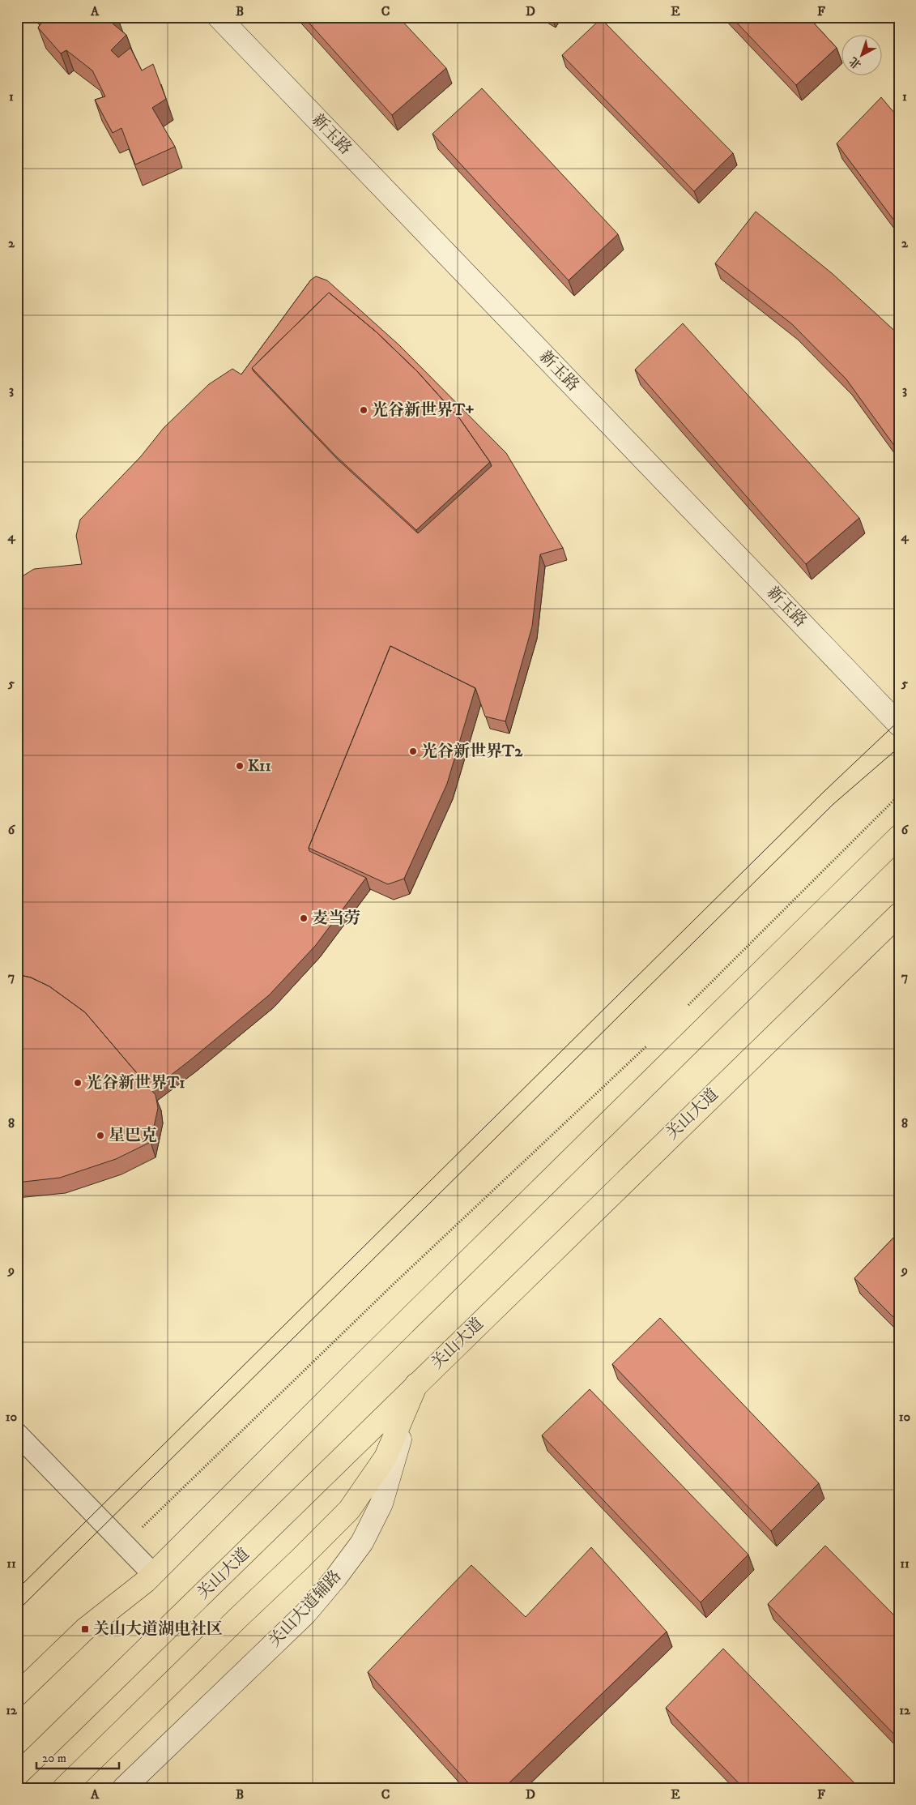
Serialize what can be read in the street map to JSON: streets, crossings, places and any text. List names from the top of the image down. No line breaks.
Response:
{"streets":{"main road":["关山大道"],"street":["新玉路","关山大道辅路"]},"crossings":[["关山大道","关山大道辅路"]],"places":{"other":["光谷新世界T+","光谷新世界T2","K11","麦当劳","光谷新世界T1","星巴克"],"transit":["关山大道湖电社区"]},"scale_bar":"20 m","north":"bottom left","grid":{"columns":["A","B","C","D","E","F"],"rows":["1","2","3","4","5","6","7","8","9","10","11","12"]}}
